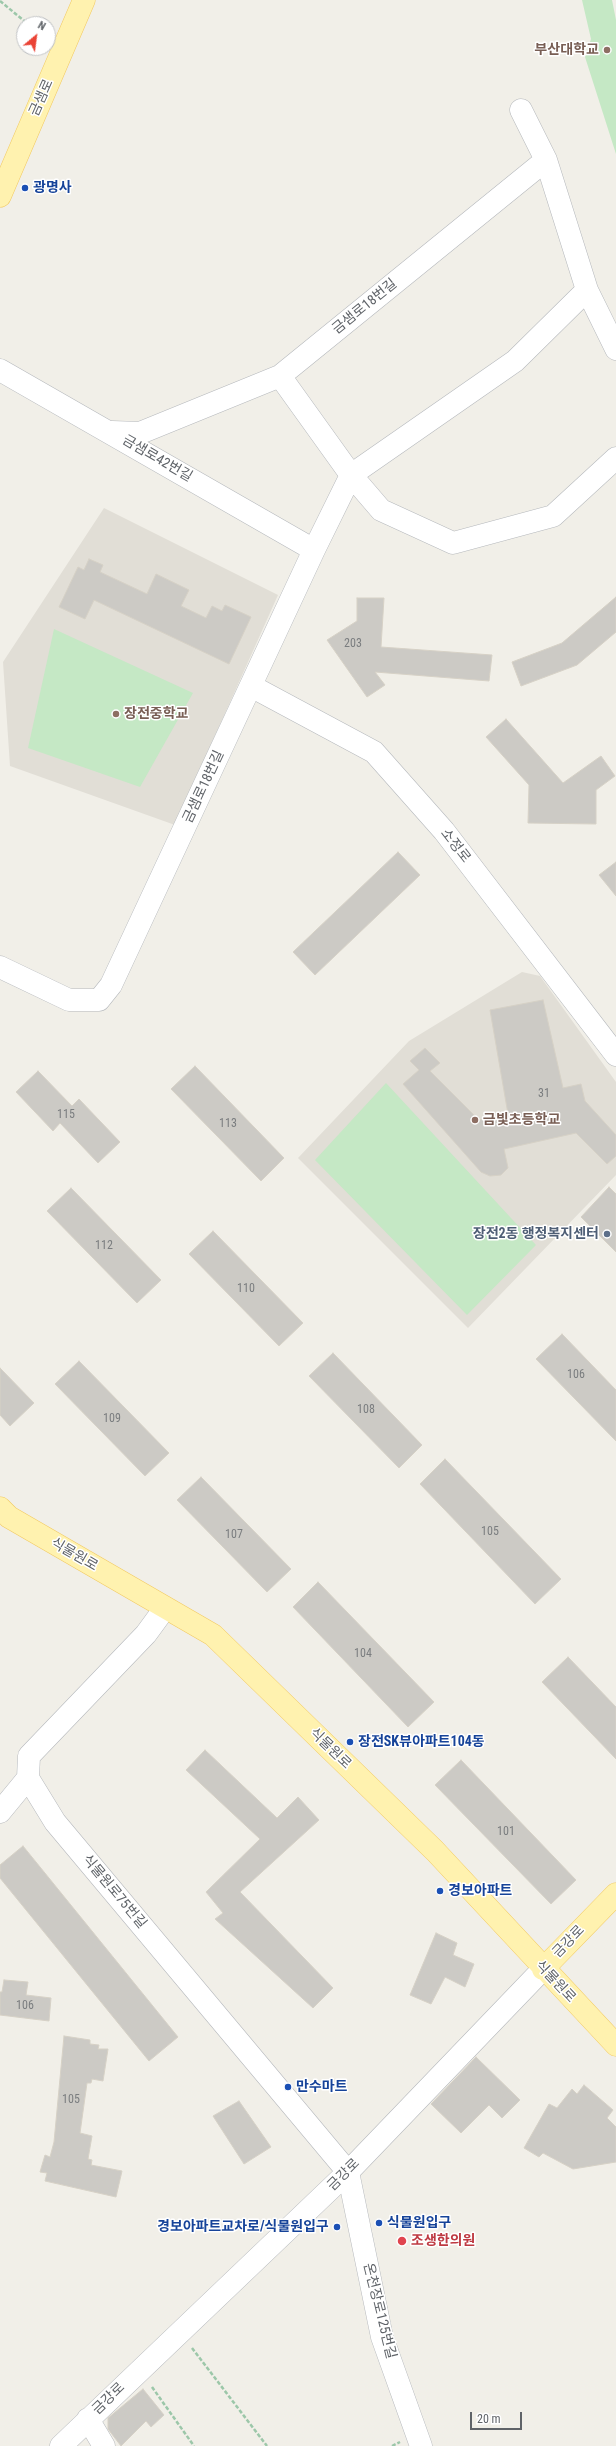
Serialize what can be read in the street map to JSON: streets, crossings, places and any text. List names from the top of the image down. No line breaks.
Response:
{"streets":{"main road":["금샘로","식물원로","금강로"],"street":["금샘로18번길","금샘로42번길","소정로","식물원로75번길","온천장로125번길"]},"crossings":[["금샘로18번길","금샘로42번길"],["금샘로18번길","소정로"],["식물원로","금강로"],["식물원로75번길","금강로"],["식물원로75번길","온천장로125번길"],["금강로","온천장로125번길"]],"places":["부산대학교","광명사","장전중학교","금빛초등학교","장전2동 행정복지센터","장전SK뷰아파트104동","경보아파트","만수마트","식물원입구","경보아파트교차로/식물원입구","조생한의원"],"house_numbers":["203","31","115","113","112","110","106","108","109","105","107","104","101","106","105"],"scale_bar":"20 m","north":"top right"}
